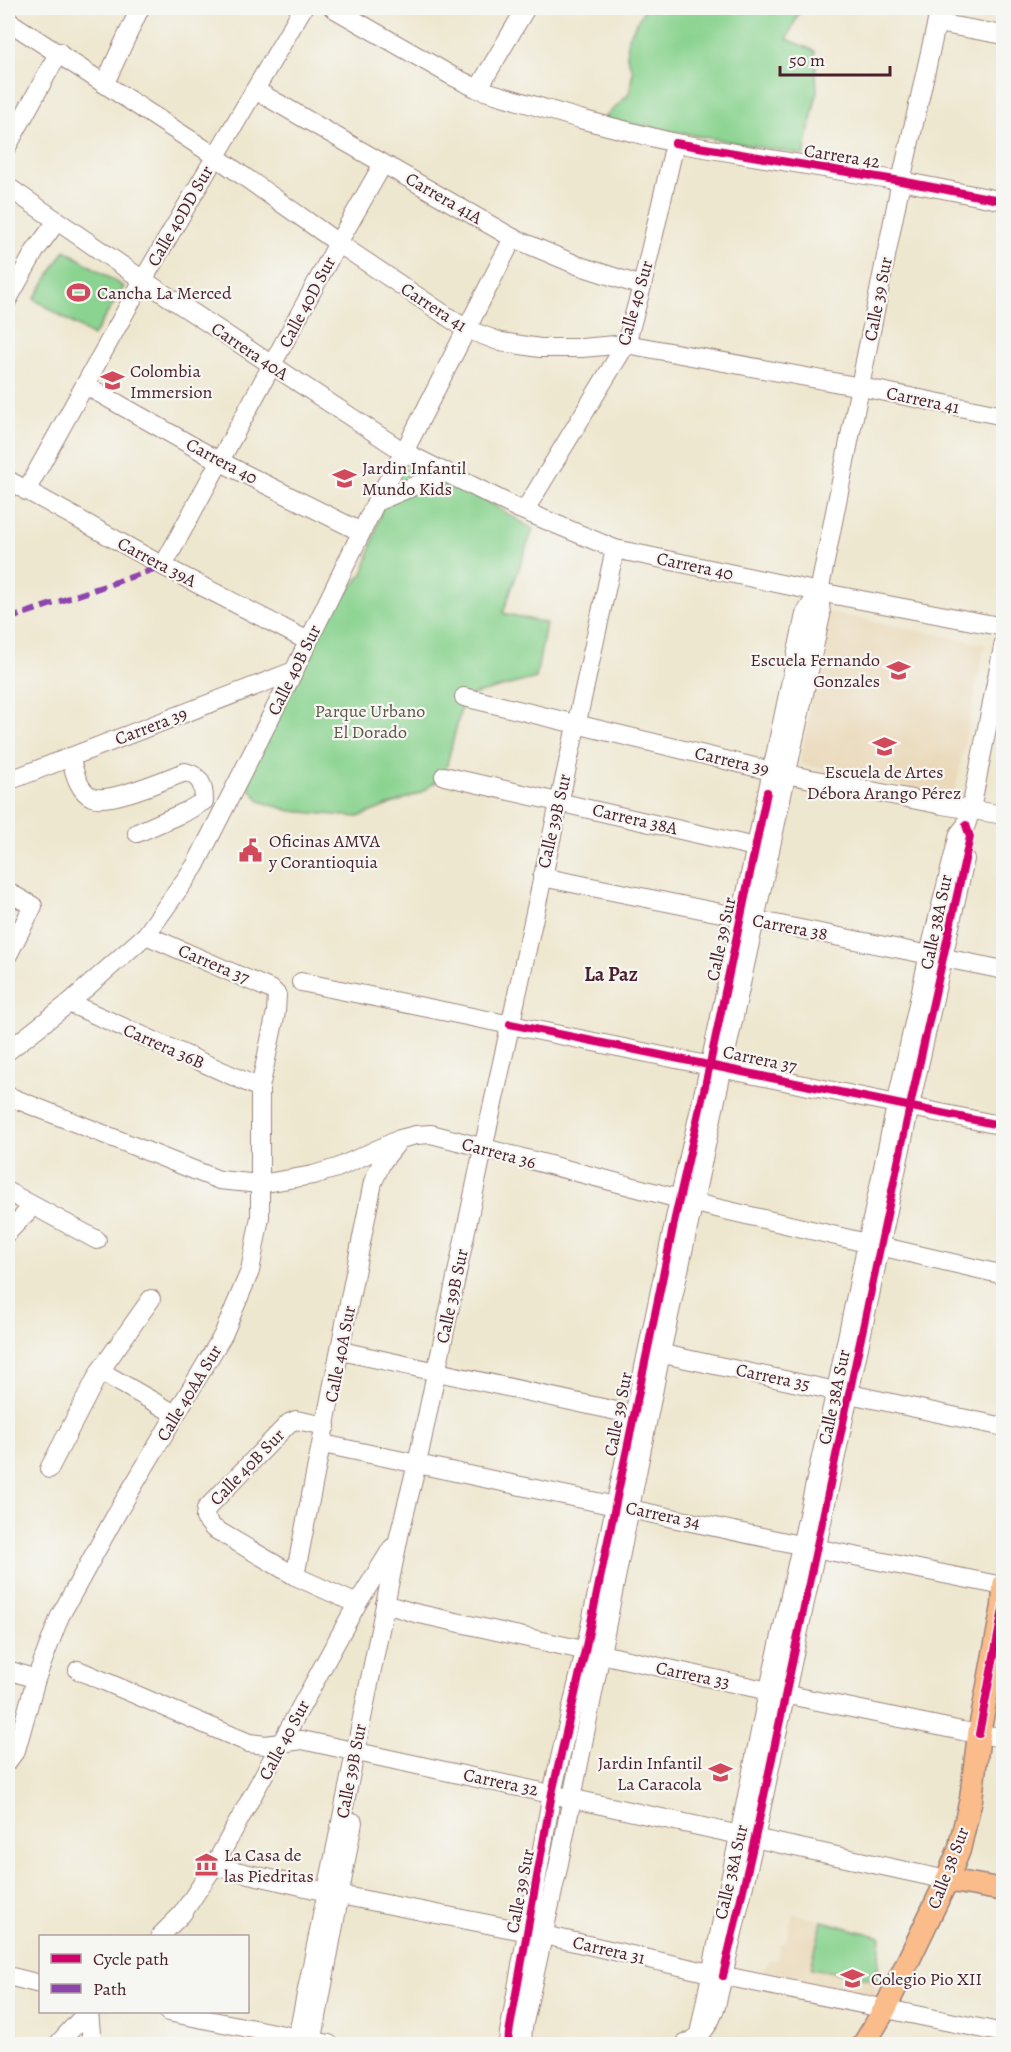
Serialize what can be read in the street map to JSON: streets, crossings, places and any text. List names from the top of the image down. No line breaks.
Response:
{"streets":{"main road":["Carrera 32","Calle 38 Sur"],"street":["Carrera 42","Carrera 41A","Calle 40DD Sur","Calle 39 Sur","Calle 40D Sur","Calle 40 Sur","Carrera 41","Carrera 40A","Carrera 40","Carrera 39A","Calle 40B Sur","Carrera 39","Carrera 38A","Calle 39B Sur","Calle 38A Sur","Carrera 38","Carrera 37","Carrera 36B","Carrera 36","Calle 40A Sur","Carrera 35","Calle 40AA Sur","Carrera 34","Carrera 33","Carrera 31"]},"crossings":[["Carrera 42","Calle 39 Sur"],["Carrera 42","Calle 40 Sur"],["Carrera 41A","Calle 40DD Sur"],["Carrera 41A","Calle 40D Sur"],["Carrera 41A","Calle 40 Sur"],["Carrera 41A","Calle 40B Sur"],["Calle 40DD Sur","Carrera 41"],["Calle 40DD Sur","Carrera 40A"],["Calle 40DD Sur","Carrera 40"],["Calle 40DD Sur","Carrera 39A"],["Calle 39 Sur","Carrera 41"],["Calle 39 Sur","Carrera 40"],["Calle 39 Sur","Carrera 39"],["Calle 39 Sur","Carrera 38A"],["Calle 39 Sur","Carrera 38"],["Calle 39 Sur","Carrera 37"],["Calle 39 Sur","Carrera 36"],["Calle 39 Sur","Carrera 35"],["Calle 39 Sur","Carrera 34"],["Calle 39 Sur","Carrera 33"],["Calle 39 Sur","Carrera 32"],["Calle 39 Sur","Carrera 31"],["Calle 40D Sur","Carrera 41"],["Calle 40D Sur","Carrera 40A"],["Calle 40D Sur","Carrera 40"],["Calle 40D Sur","Carrera 39A"],["Calle 40 Sur","Carrera 41"],["Calle 40 Sur","Carrera 40"],["Calle 40 Sur","Calle 39B Sur"],["Calle 40 Sur","Carrera 32"],["Calle 40 Sur","Carrera 31"],["Carrera 41","Calle 40B Sur"],["Carrera 40A","Carrera 40"],["Carrera 40A","Calle 40B Sur"],["Carrera 40","Calle 40B Sur"],["Carrera 40","Calle 39B Sur"],["Carrera 39A","Calle 40B Sur"],["Calle 40B Sur","Carrera 39"],["Calle 40B Sur","Carrera 37"],["Calle 40B Sur","Carrera 36B"],["Calle 40B Sur","Calle 40A Sur"],["Calle 40B Sur","Carrera 34"],["Carrera 39","Calle 39B Sur"],["Carrera 39","Calle 38A Sur"],["Carrera 38A","Calle 39B Sur"],["Calle 39B Sur","Carrera 38"],["Calle 39B Sur","Carrera 37"],["Calle 39B Sur","Carrera 36"],["Calle 39B Sur","Carrera 34"],["Calle 39B Sur","Carrera 33"],["Calle 39B Sur","Carrera 32"],["Calle 39B Sur","Carrera 31"],["Calle 38A Sur","Carrera 38"],["Calle 38A Sur","Carrera 37"],["Calle 38A Sur","Carrera 36"],["Calle 38A Sur","Carrera 35"],["Calle 38A Sur","Carrera 34"],["Calle 38A Sur","Carrera 33"],["Calle 38A Sur","Carrera 32"],["Calle 38A Sur","Carrera 31"],["Carrera 37","Calle 40AA Sur"],["Carrera 36B","Calle 40AA Sur"],["Carrera 36","Calle 40A Sur"],["Carrera 36","Calle 40AA Sur"],["Calle 40A Sur","Carrera 34"],["Carrera 34","Calle 38 Sur"],["Carrera 33","Calle 38 Sur"],["Carrera 32","Calle 38 Sur"],["Calle 38 Sur","Carrera 31"]],"districts":["La Paz"],"parks":["Parque Urbano El Dorado"],"places":{"sports":["Cancha La Merced"],"school or university":["Colombia Immersion","Jardin Infantil Mundo Kids","Escuela Fernando Gonzales","Escuela de Artes Débora Arango Pérez","Jardin Infantil La Caracola","Colegio Pio XII"],"public building":["Oficinas AMVA y Corantioquia"],"museum":["La Casa de las Piedritas"]},"legend":["Cycle path","Path"],"scale_bar":"50 m"}
